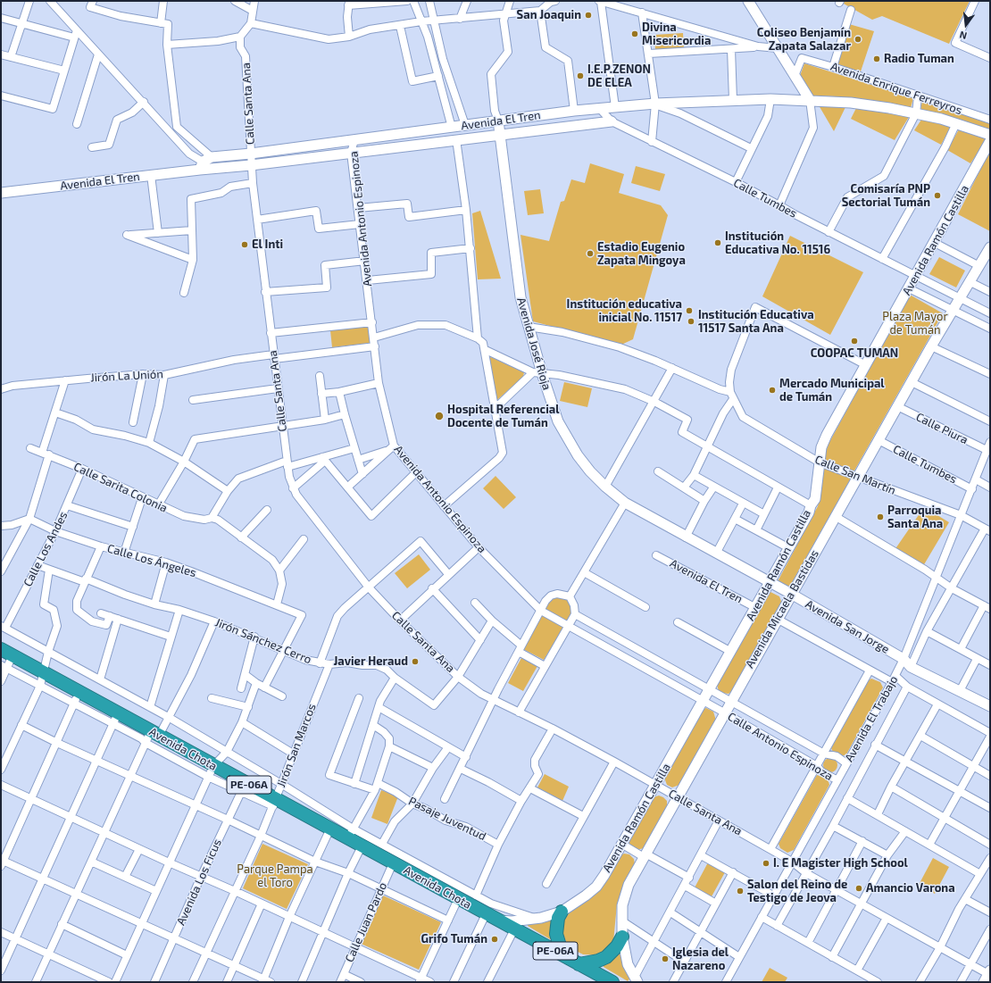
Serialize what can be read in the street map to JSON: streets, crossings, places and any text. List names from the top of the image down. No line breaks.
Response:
{"streets":{"highway":["Avenida Chota","PE-06A"],"main road":["Avenida El Tren","Avenida Ramón Castilla","Avenida José Rioja","Avenida Micaela Bastidas","Avenida San Jorge"],"street":["Avenida Enrique Ferreyros","Calle Santa Ana","Calle Tumbes","Avenida Antonio Espinoza","Jirón La Unión","Calle Piura","Calle San Martín","Calle Sarita Colonia","Calle Los Andes","Calle Los Ángeles","Jirón Sánchez Cerro","Avenida El Trabajo","Jirón San Marcos","Calle Antonio Espinoza","Pasaje Juventud","Avenida Los Ficus","Calle Juan Pardo"]},"crossings":[["Calle Santa Ana","Avenida El Tren"],["Calle Santa Ana","Avenida Ramón Castilla"],["Calle Santa Ana","Jirón La Unión"],["Calle Santa Ana","Avenida Micaela Bastidas"],["Calle Santa Ana","Jirón Sánchez Cerro"],["Calle Santa Ana","Avenida El Trabajo"],["Avenida El Tren","Calle Tumbes"],["Avenida El Tren","Avenida Antonio Espinoza"],["Avenida El Tren","Avenida Ramón Castilla"],["Avenida El Tren","Avenida José Rioja"],["Calle Tumbes","Avenida Ramón Castilla"],["Calle Tumbes","Avenida Micaela Bastidas"],["Calle Tumbes","Avenida El Trabajo"],["Avenida Antonio Espinoza","Avenida Ramón Castilla"],["Avenida Antonio Espinoza","Jirón La Unión"],["Avenida Antonio Espinoza","Calle Antonio Espinoza"],["Avenida Ramón Castilla","Avenida José Rioja"],["Avenida Ramón Castilla","Calle San Martín"],["Avenida Ramón Castilla","Calle Antonio Espinoza"],["Avenida Ramón Castilla","Avenida Chota"],["Avenida Ramón Castilla","PE-06A"],["Avenida José Rioja","Avenida Micaela Bastidas"],["Avenida José Rioja","Avenida San Jorge"],["Calle Piura","Avenida Micaela Bastidas"],["Calle Piura","Avenida El Trabajo"],["Calle San Martín","Avenida Micaela Bastidas"],["Calle San Martín","Avenida El Trabajo"],["Calle Sarita Colonia","Calle Los Andes"],["Calle Los Andes","Calle Los Ángeles"],["Calle Los Andes","Jirón Sánchez Cerro"],["Calle Los Ángeles","Jirón Sánchez Cerro"],["Avenida Micaela Bastidas","Avenida San Jorge"],["Avenida Micaela Bastidas","Calle Antonio Espinoza"],["Avenida San Jorge","Avenida El Trabajo"],["Jirón Sánchez Cerro","Jirón San Marcos"],["Avenida El Trabajo","Calle Antonio Espinoza"],["Jirón San Marcos","Avenida Chota"],["Avenida Chota","PE-06A"],["Avenida Chota","Avenida Los Ficus"],["Avenida Chota","Calle Juan Pardo"]],"parks":["Plaza Mayor de Tumán","Parque Pampa el Toro"],"places":["San Joaquin","Divina Misericordia","Coliseo Benjamín Zapata Salazar","Radio Tuman","I.E.P.ZENON DE ELEA","Comisaría PNP Sectorial Tumán","Institución Educativa No. 11516","El Inti","Estadio Eugenio Zapata Mingoya","Institución educativa inicial No. 11517","Institución Educativa 11517 Santa Ana","COOPAC TUMAN","Mercado Municipal de Tumán","Hospital Referencial Docente de Tumán","Parroquia Santa Ana","Javier Heraud","I. E Magister High School","Amancio Varona","Salon del Reino de Testigo de Jeova","Grifo Tumán","Iglesia del Nazareno"],"north":"bottom"}
